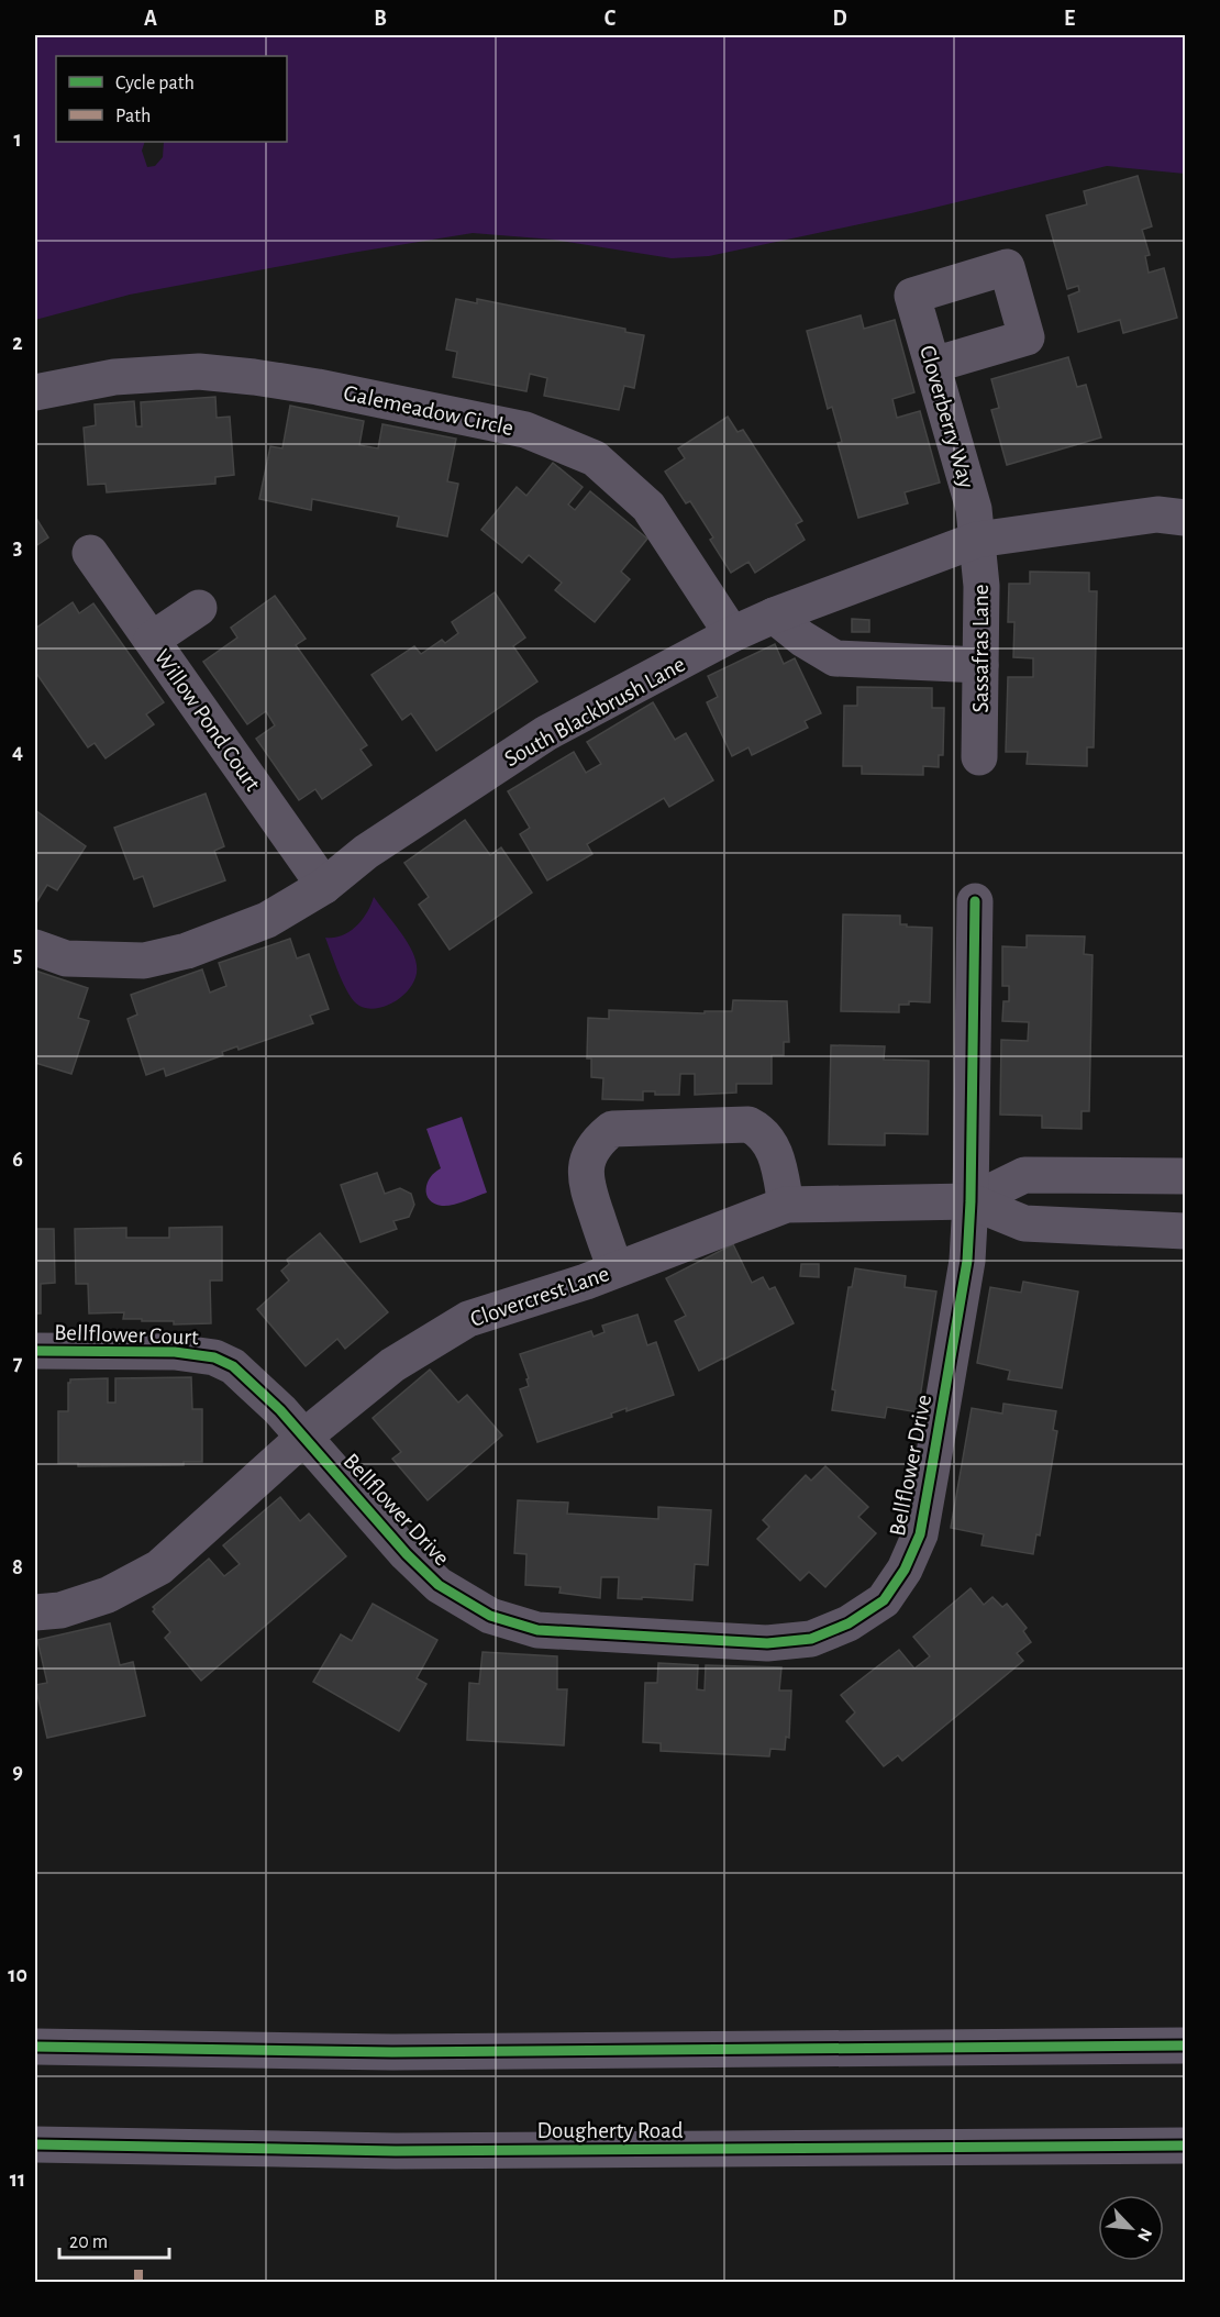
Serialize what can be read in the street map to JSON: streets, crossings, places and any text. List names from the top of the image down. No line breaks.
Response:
{"streets":{"main road":["Dougherty Road"],"street":["Galemeadow Circle","Cloverberry Way","Sassafras Lane","South Blackbrush Lane","Willow Pond Court","Clovercrest Lane","Bellflower Court","Bellflower Drive"]},"crossings":[["Galemeadow Circle","South Blackbrush Lane"],["Cloverberry Way","Sassafras Lane"],["Cloverberry Way","South Blackbrush Lane"],["Sassafras Lane","South Blackbrush Lane"],["South Blackbrush Lane","Willow Pond Court"],["Clovercrest Lane","Bellflower Court"],["Clovercrest Lane","Bellflower Drive"],["Bellflower Court","Bellflower Drive"]],"legend":["Cycle path","Path"],"scale_bar":"20 m","north":"bottom right","grid":{"columns":["A","B","C","D","E"],"rows":["1","2","3","4","5","6","7","8","9","10","11"]}}
